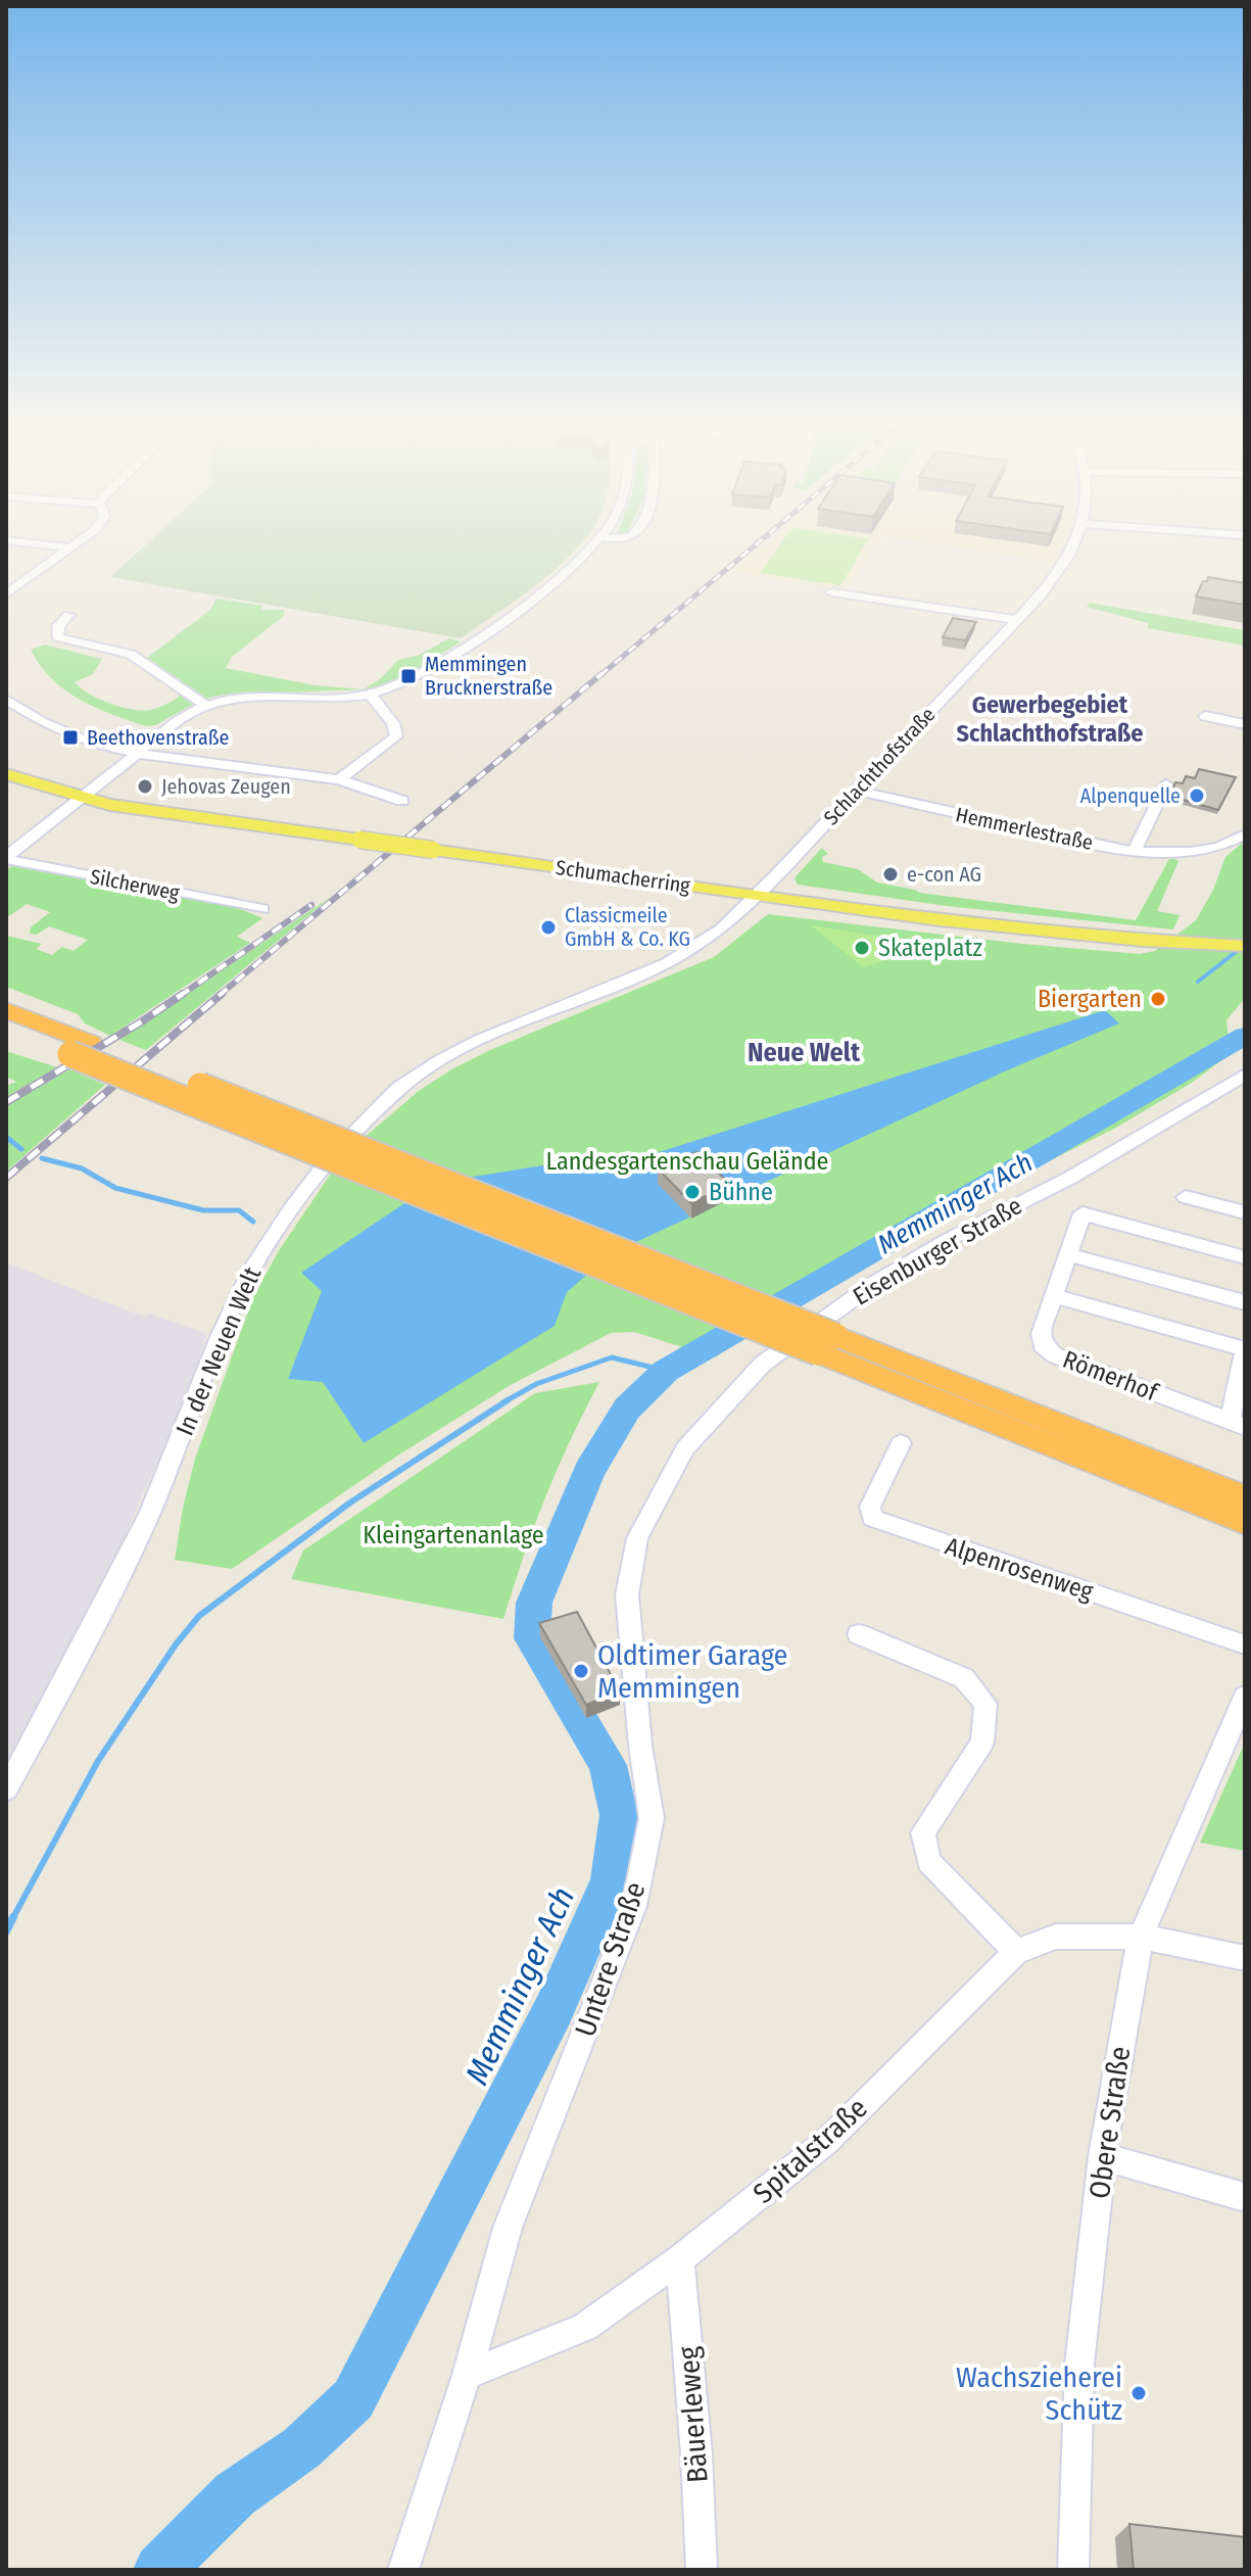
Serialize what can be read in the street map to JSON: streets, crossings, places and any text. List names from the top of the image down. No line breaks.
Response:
{"streets":{"main road":["Schumacherring"],"street":["Schlachthofstraße","Hemmerlestraße","Silcherweg","Eisenburger Straße","In der Neuen Welt","Römerhof","Alpenrosenweg","Untere Straße","Obere Straße","Spitalstraße","Bäuerleweg"]},"crossings":[["Schlachthofstraße","Hemmerlestraße"],["Schlachthofstraße","Schumacherring"],["Schlachthofstraße","In der Neuen Welt"],["Schumacherring","In der Neuen Welt"],["Eisenburger Straße","Untere Straße"],["Untere Straße","Spitalstraße"],["Obere Straße","Spitalstraße"],["Spitalstraße","Bäuerleweg"]],"districts":["Gewerbegebiet Schlachthofstraße","Neue Welt"],"water":["Memminger Ach"],"parks":["Landesgartenschau Gelände","Kleingartenanlage"],"places":{"transit":["Memmingen Brucknerstraße","Beethovenstraße"],"other":["Jehovas Zeugen","Alpenquelle","e-con AG","Classicmeile GmbH & Co. KG","Skateplatz","Biergarten","Bühne","Oldtimer Garage Memmingen","Wachszieherei Schütz"]}}
